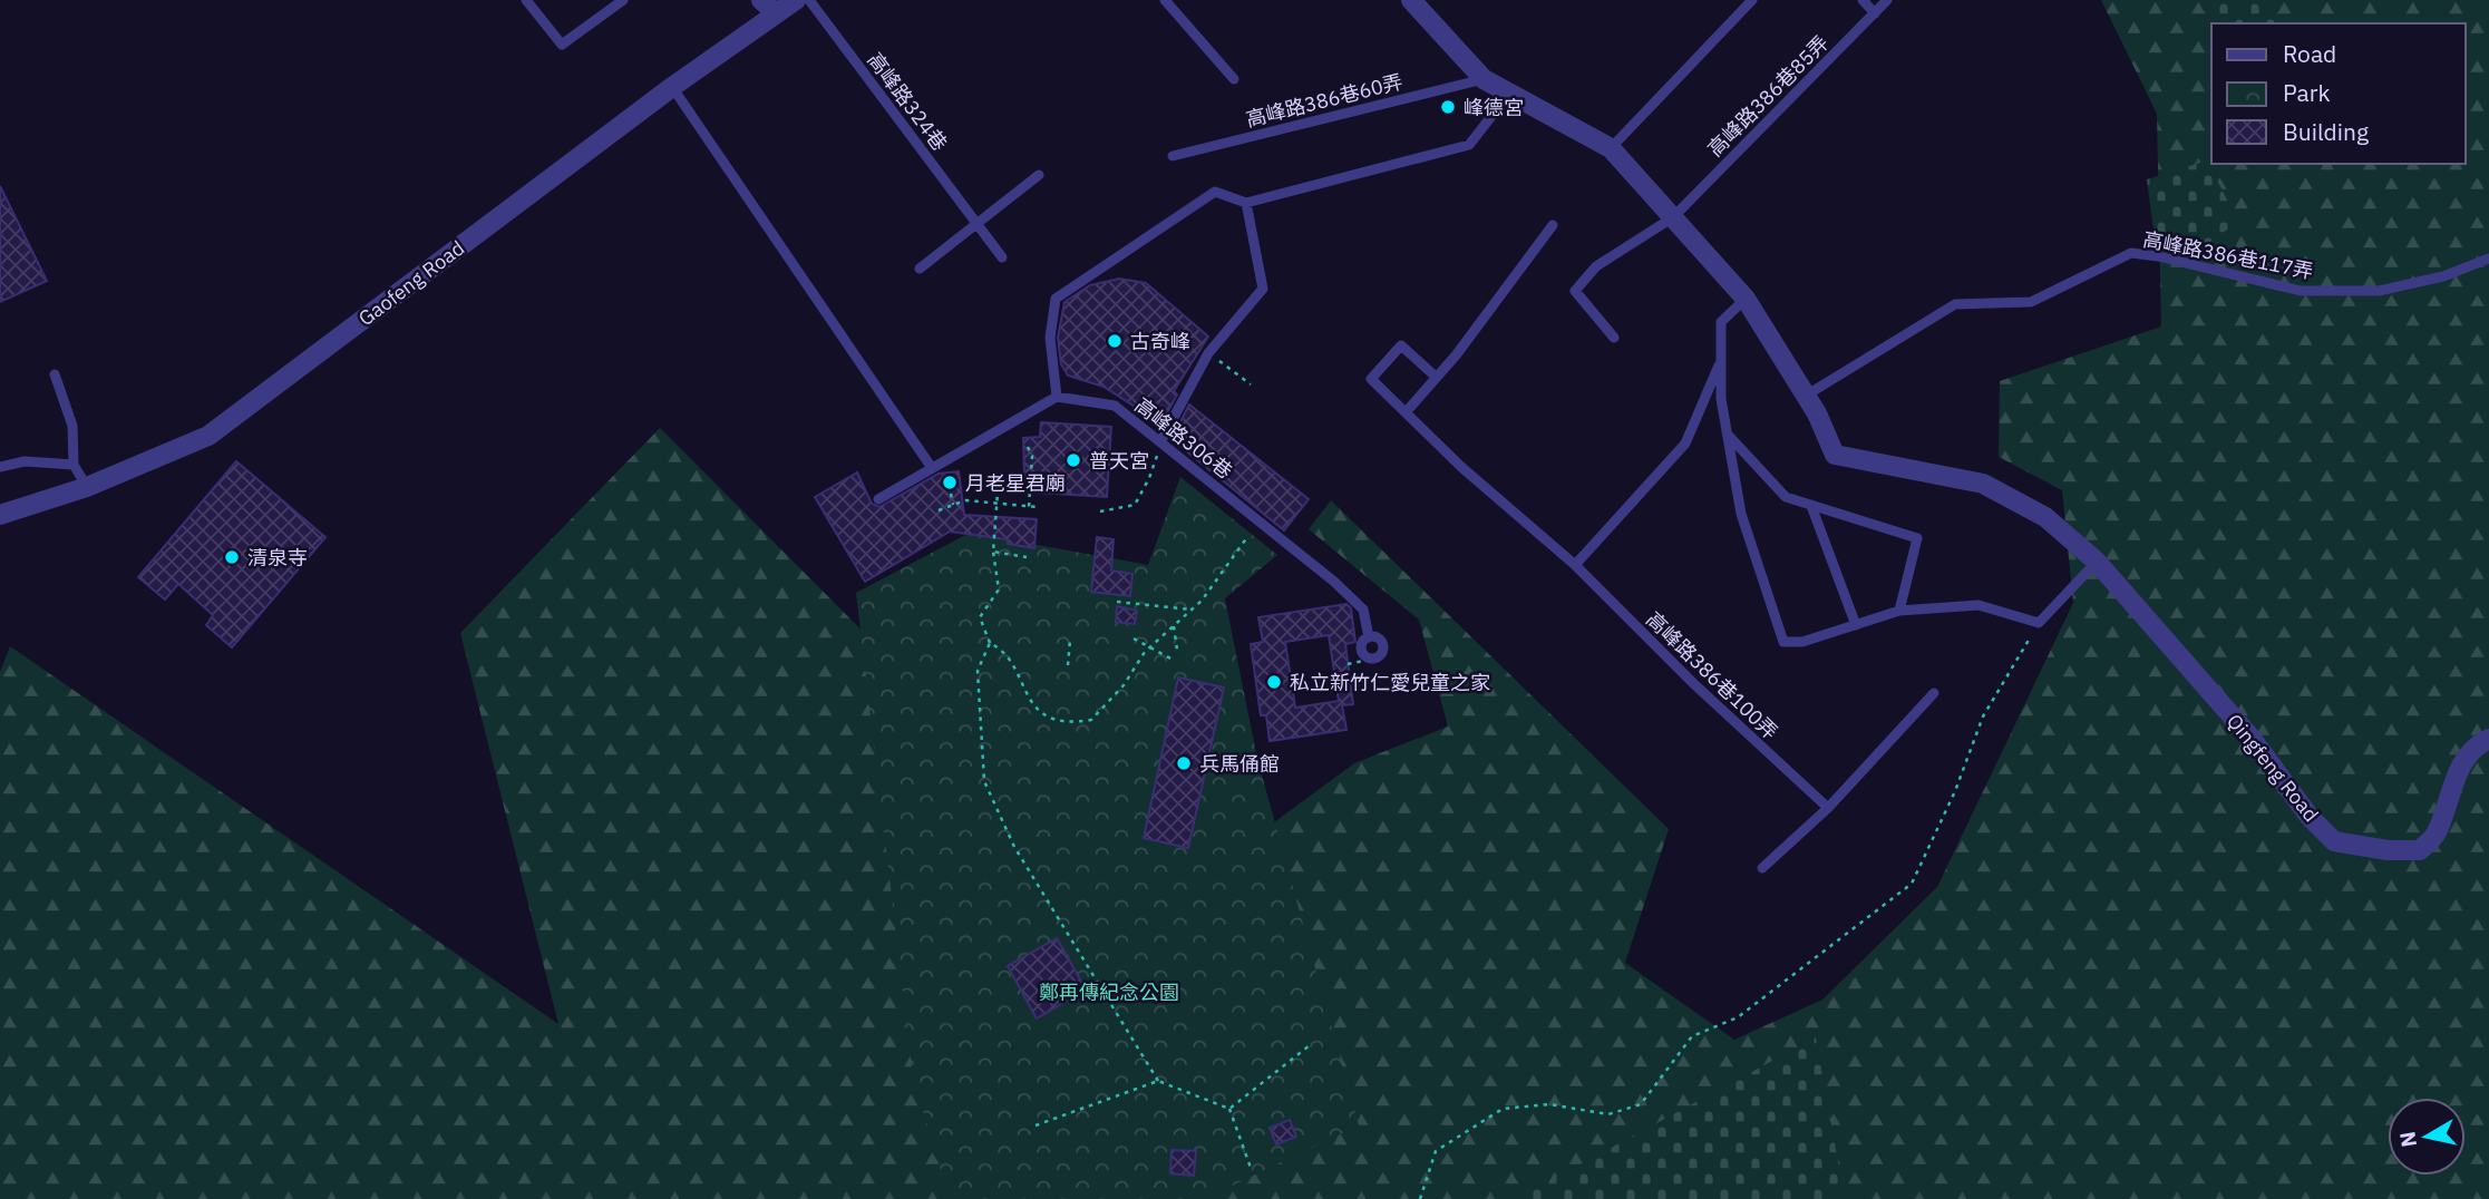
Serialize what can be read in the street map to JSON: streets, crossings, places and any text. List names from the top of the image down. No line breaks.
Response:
{"streets":{"street":["Gaofeng Road","Qingfeng Road"],"lane":["高峰路386巷85弄","高峰路386巷60弄","高峰路324巷","高峰路386巷117弄","高峰路306巷","高峰路386巷100弄"]},"crossings":[["高峰路386巷117弄","Qingfeng Road"]],"parks":["鄭再傳紀念公園"],"places":["峰德宮","古奇峰","普天宮","月老星君廟","清泉寺","私立新竹仁愛兒童之家","兵馬俑館"],"legend":["Road","Park","Building"],"north":"left"}
